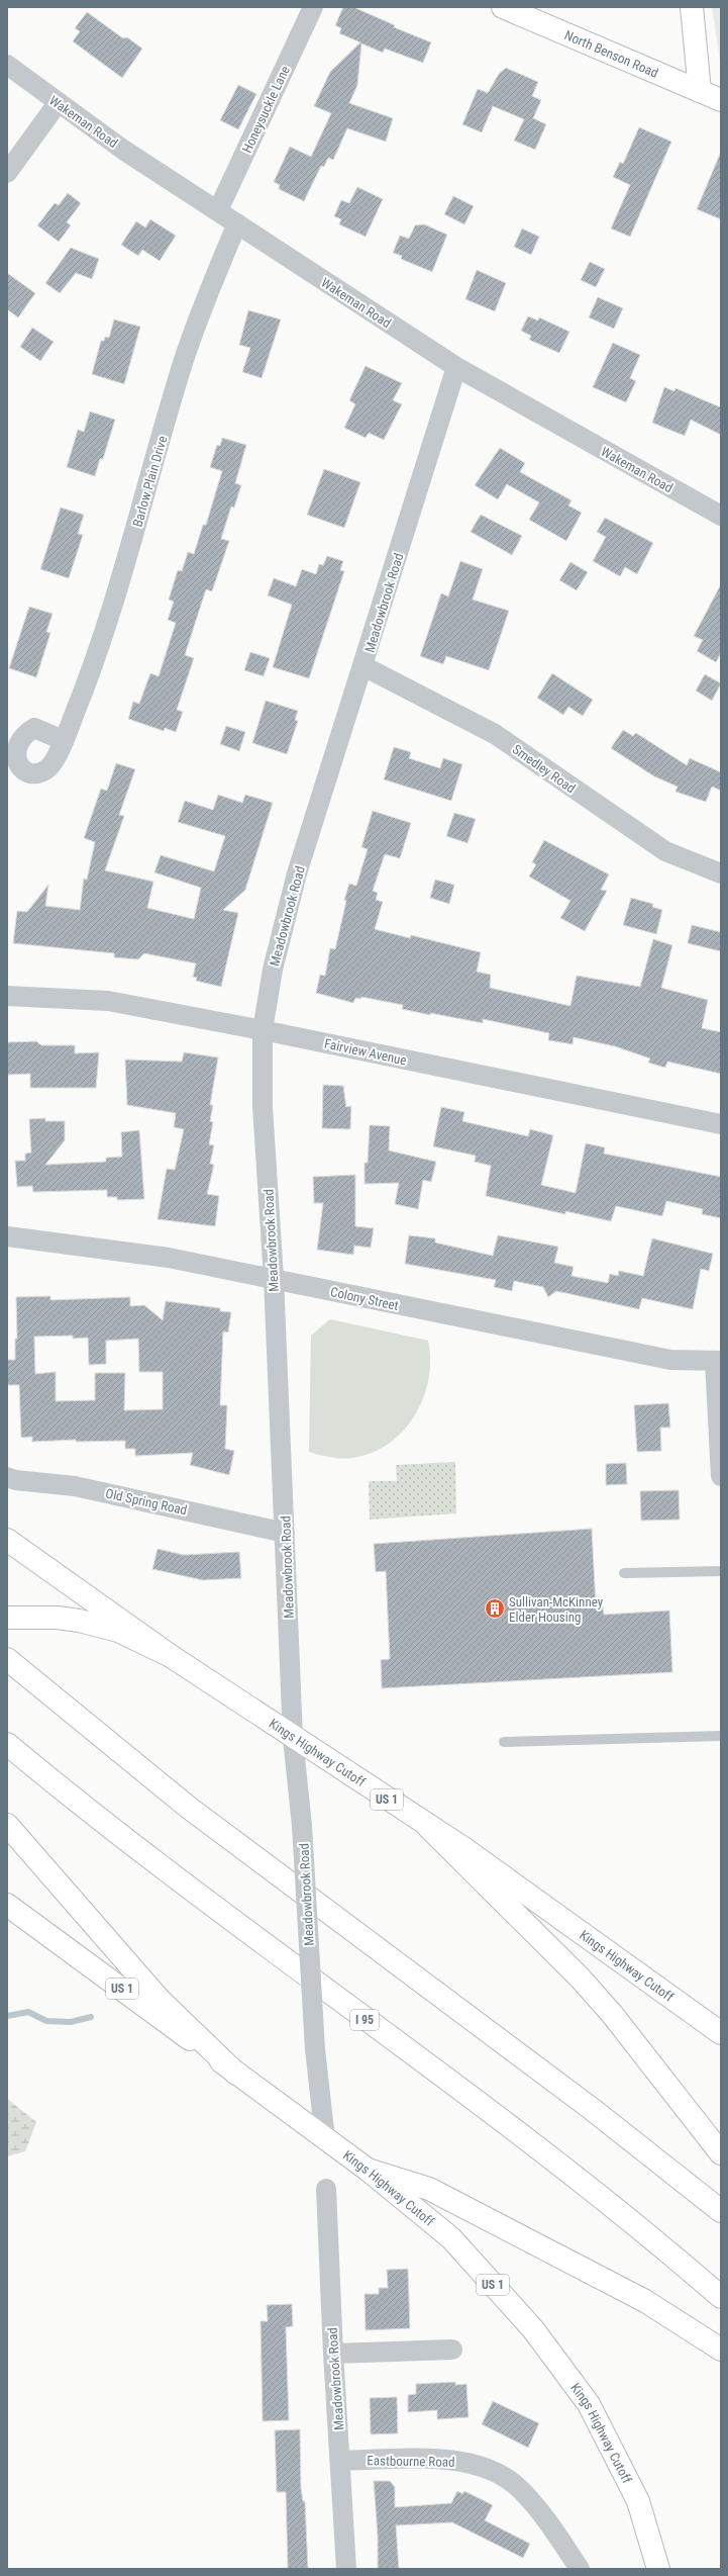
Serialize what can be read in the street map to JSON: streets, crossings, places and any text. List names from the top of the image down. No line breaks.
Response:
{"streets":{"main road":["North Benson Road","Kings Highway Cutoff","US 1","I 95"],"street":["Honeysuckle Lane","Wakeman Road","Barlow Plain Drive","Meadowbrook Road","Smedley Road","Fairview Avenue","Colony Street","Old Spring Road","Eastbourne Road"]},"crossings":[["Honeysuckle Lane","Wakeman Road"],["Wakeman Road","Barlow Plain Drive"],["Wakeman Road","Meadowbrook Road"],["Meadowbrook Road","Smedley Road"],["Meadowbrook Road","Fairview Avenue"],["Meadowbrook Road","Colony Street"],["Meadowbrook Road","Old Spring Road"],["Meadowbrook Road","Kings Highway Cutoff"],["Meadowbrook Road","Eastbourne Road"]],"places":{"building":["Sullivan-McKinney Elder Housing"]}}
